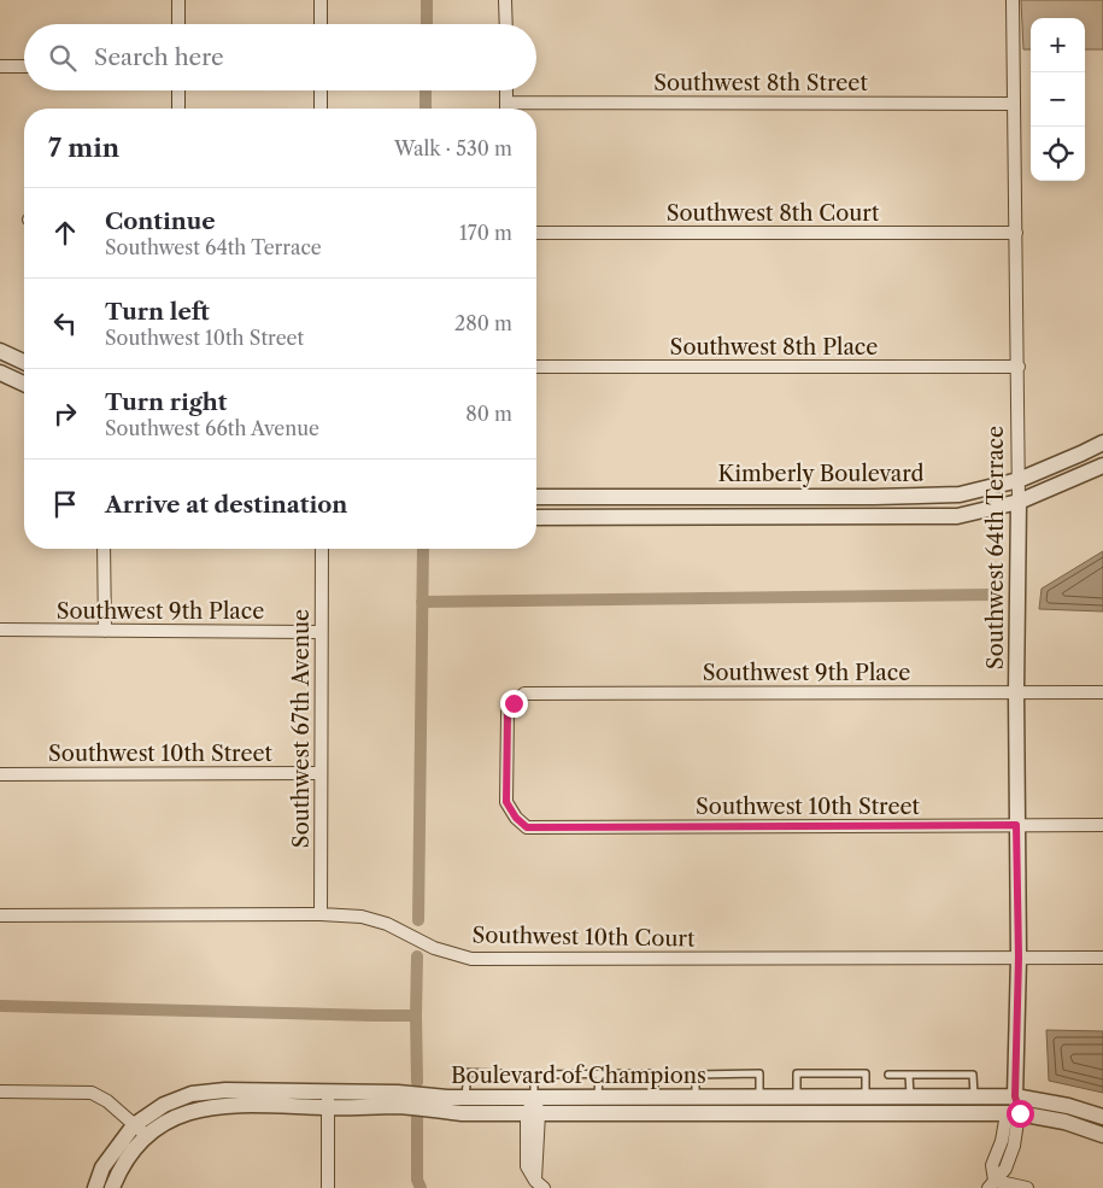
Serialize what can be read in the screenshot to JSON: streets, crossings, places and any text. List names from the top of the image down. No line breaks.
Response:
{"streets":{"street":["Southwest 8th Street","Southwest 8th Court","Southwest 8th Place","Kimberly Boulevard","Southwest 64th Terrace","Southwest 9th Place","Southwest 67th Avenue","Southwest 10th Street","Southwest 10th Court","Boulevard of Champions"]},"crossings":[["Southwest 8th Street","Southwest 64th Terrace"],["Southwest 8th Court","Southwest 64th Terrace"],["Southwest 8th Place","Southwest 64th Terrace"],["Kimberly Boulevard","Southwest 64th Terrace"],["Southwest 64th Terrace","Southwest 9th Place"],["Southwest 64th Terrace","Southwest 10th Street"],["Southwest 64th Terrace","Southwest 10th Court"],["Southwest 64th Terrace","Boulevard of Champions"],["Southwest 9th Place","Southwest 67th Avenue"],["Southwest 9th Place","Southwest 10th Street"],["Southwest 67th Avenue","Southwest 10th Street"],["Southwest 67th Avenue","Southwest 10th Court"]],"page":{"map_buttons":["+","−"],"search":"Search here","heading":["7 min","Walk · 530 m"],"list":[["Continue","Southwest 64th Terrace","170 m"],["Turn left","Southwest 10th Street","280 m"],["Turn right","Southwest 66th Avenue","80 m"],"Arrive at destination"]}}
